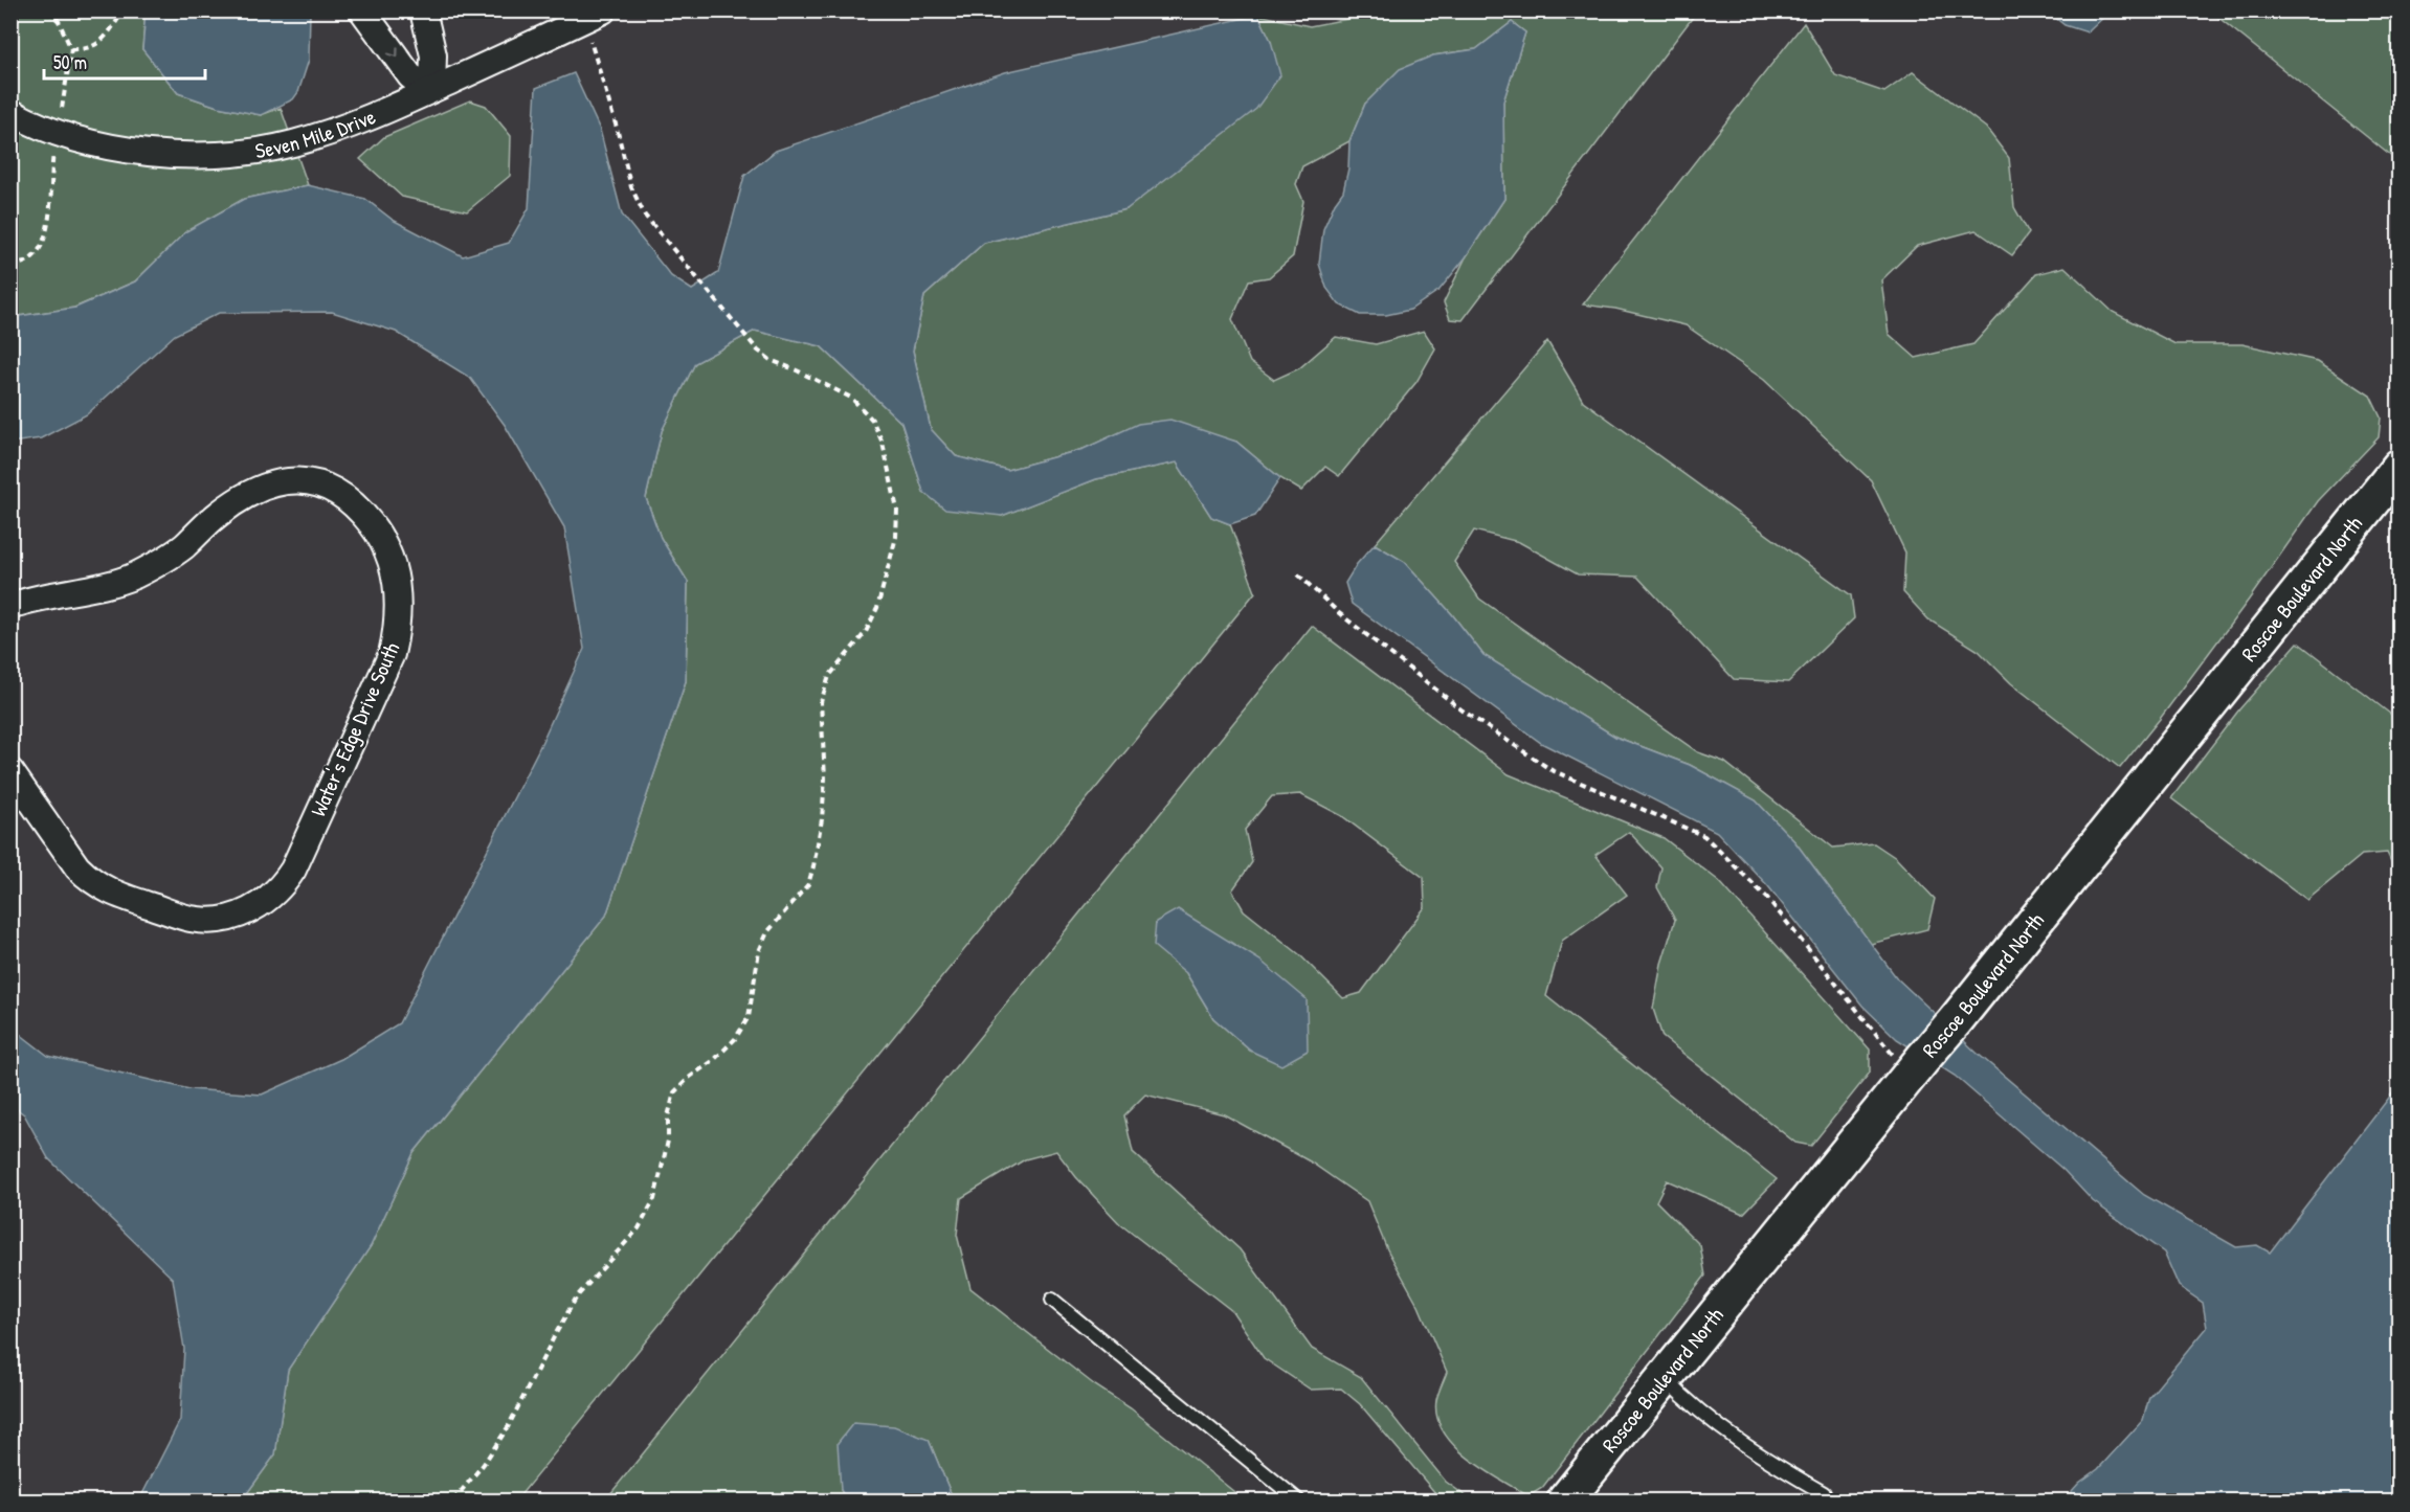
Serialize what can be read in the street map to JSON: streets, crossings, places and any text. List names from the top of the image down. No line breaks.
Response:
{"streets":{"street":["Seven Mile Drive","Roscoe Boulevard North","Water's Edge Drive South"]},"scale_bar":"50 m"}
